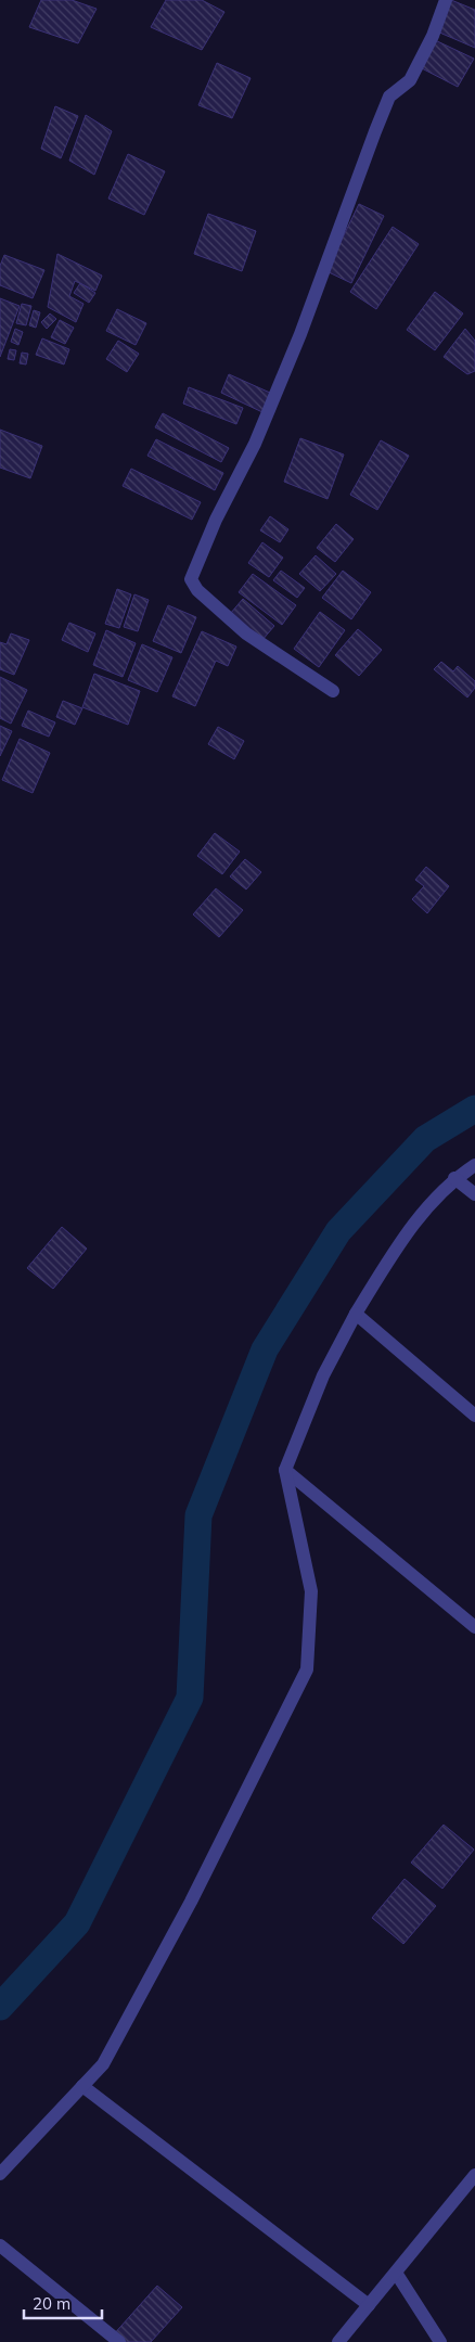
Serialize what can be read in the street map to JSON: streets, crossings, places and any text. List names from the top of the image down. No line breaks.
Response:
{"scale_bar":"20 m"}
